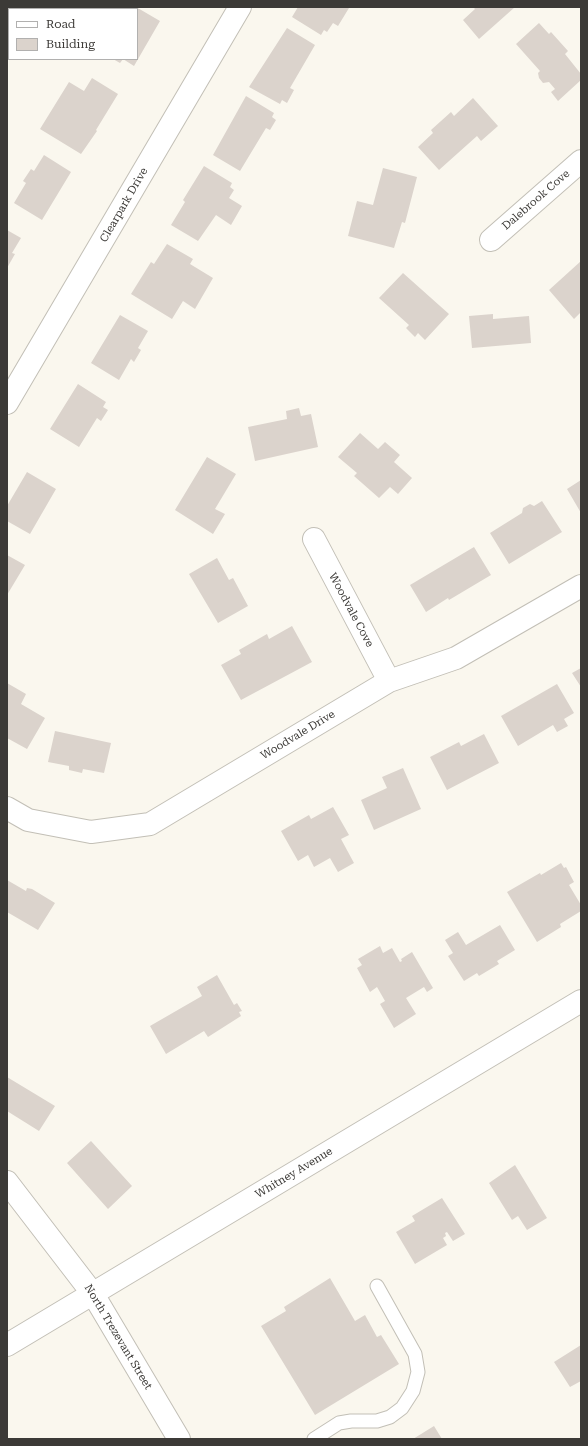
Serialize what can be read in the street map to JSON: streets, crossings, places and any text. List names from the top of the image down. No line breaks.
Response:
{"streets":{"street":["Dalebrook Cove","Clearpark Drive","Woodvale Cove","Woodvale Drive","Whitney Avenue","North Trezevant Street"]},"crossings":[["Woodvale Cove","Woodvale Drive"],["Whitney Avenue","North Trezevant Street"]],"legend":["Road","Building"]}
